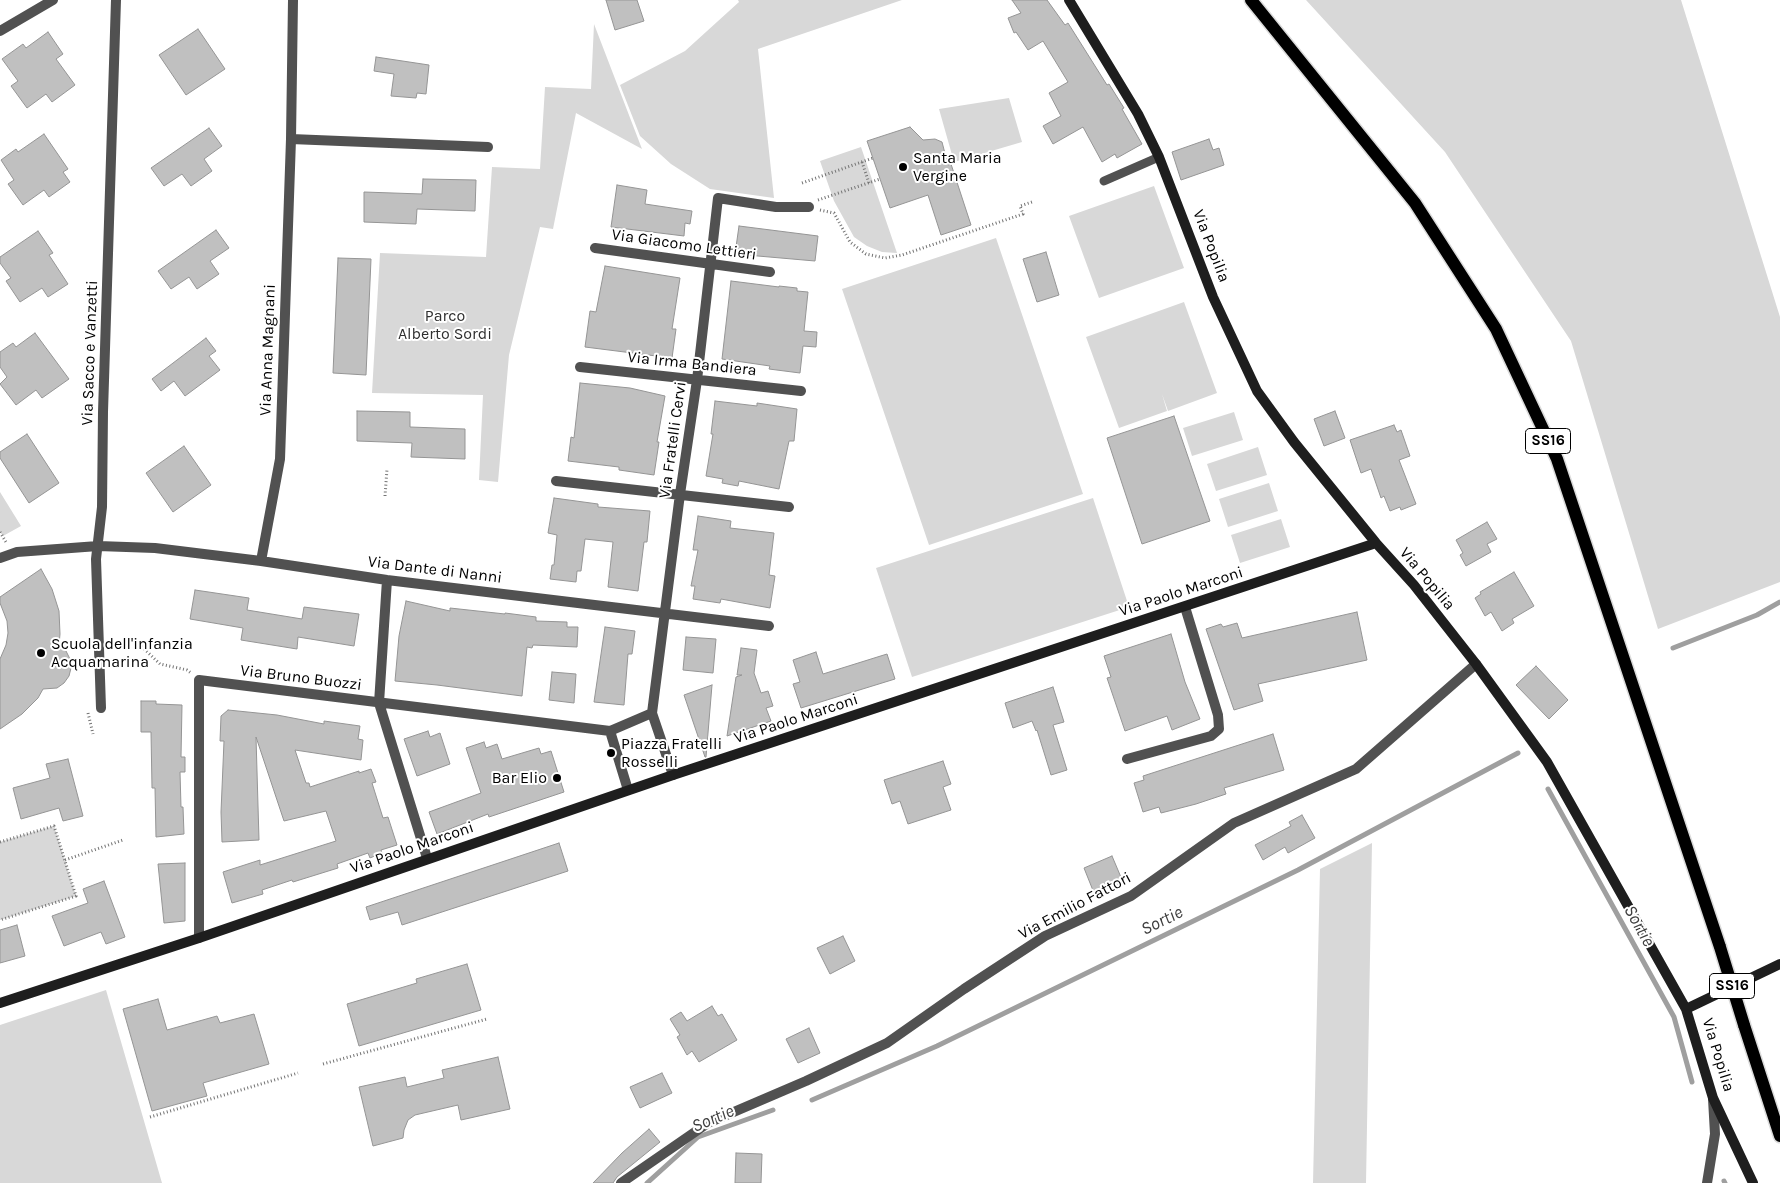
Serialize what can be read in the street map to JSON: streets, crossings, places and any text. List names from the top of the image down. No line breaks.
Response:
{"streets":{"main road":["Via Popilia","SS16"],"street":["Via Giacomo Lettieri","Via Anna Magnani","Via Sacco e Vanzetti","Via Irma Bandiera","Via Fratelli Cervi","Via Dante di Nanni","Via Paolo Marconi","Via Bruno Buozzi","Via Emilio Fattori"]},"crossings":[["Via Giacomo Lettieri","Via Fratelli Cervi"],["Via Popilia","Via Paolo Marconi"],["Via Popilia","Via Emilio Fattori"],["Via Anna Magnani","Via Dante di Nanni"],["Via Sacco e Vanzetti","Via Dante di Nanni"],["Via Irma Bandiera","Via Fratelli Cervi"],["Via Fratelli Cervi","Via Dante di Nanni"],["Via Fratelli Cervi","Via Paolo Marconi"]],"water":["Sortie"],"parks":["Parco Alberto Sordi"],"places":["Santa Maria Vergine","Scuola dell'infanzia Acquamarina","Piazza Fratelli Rosselli","Bar Elio"]}
